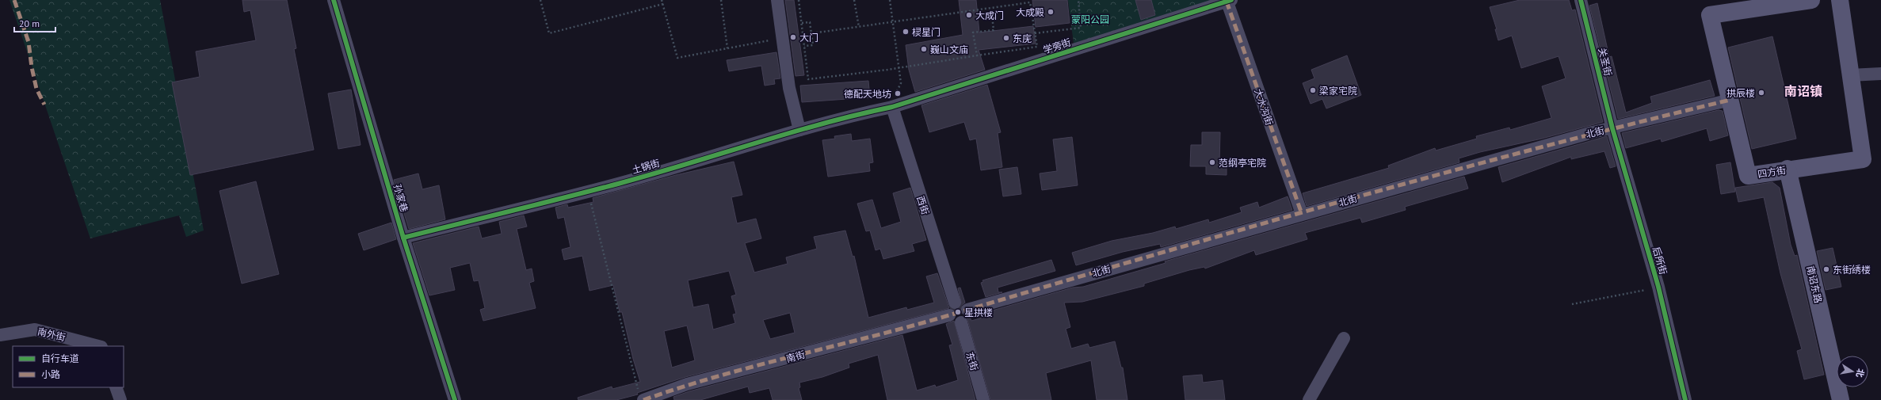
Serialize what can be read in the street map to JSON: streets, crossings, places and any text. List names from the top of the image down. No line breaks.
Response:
{"streets":{"main road":["四方街","南诏东路"],"street":["学旁街","关圣街","大水沟街","北街","土锅街","孙家巷","西街","后所街","南外街","南街","东街"]},"crossings":[["学旁街","大水沟街"],["学旁街","土锅街"],["学旁街","西街"],["关圣街","北街"],["关圣街","后所街"],["大水沟街","北街"],["北街","四方街"],["北街","后所街"],["土锅街","孙家巷"],["土锅街","西街"],["四方街","南诏东路"]],"districts":["南诏镇"],"parks":["蒙阳公园"],"places":["大成殿","大成门","棂星门","大门","东庑","巍山文庙","梁家宅院","拱辰楼","德配天地坊","范纲亭宅院","东街绣楼","星拱楼"],"legend":["自行车道","小路"],"scale_bar":"20 m","north":"right"}
